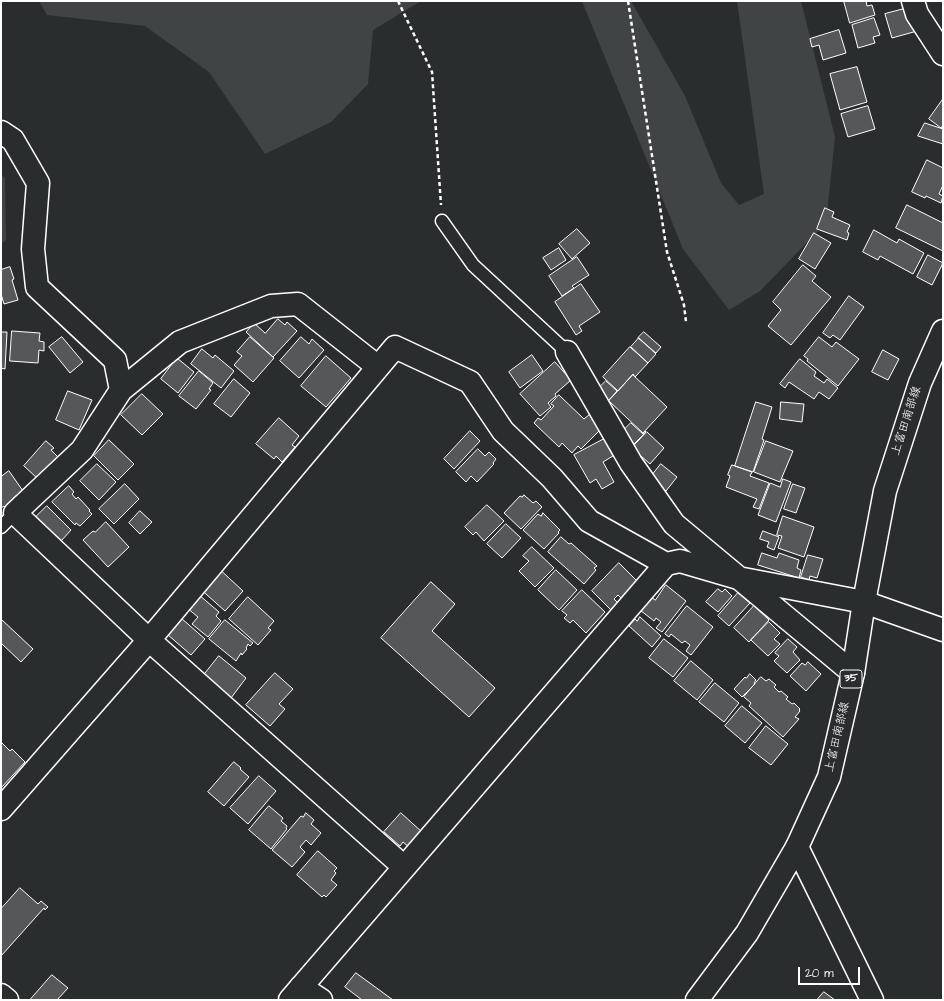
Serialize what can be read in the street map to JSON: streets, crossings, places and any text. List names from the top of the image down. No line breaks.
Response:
{"streets":{"street":["上富田南部線","35"]},"scale_bar":"20 m"}
